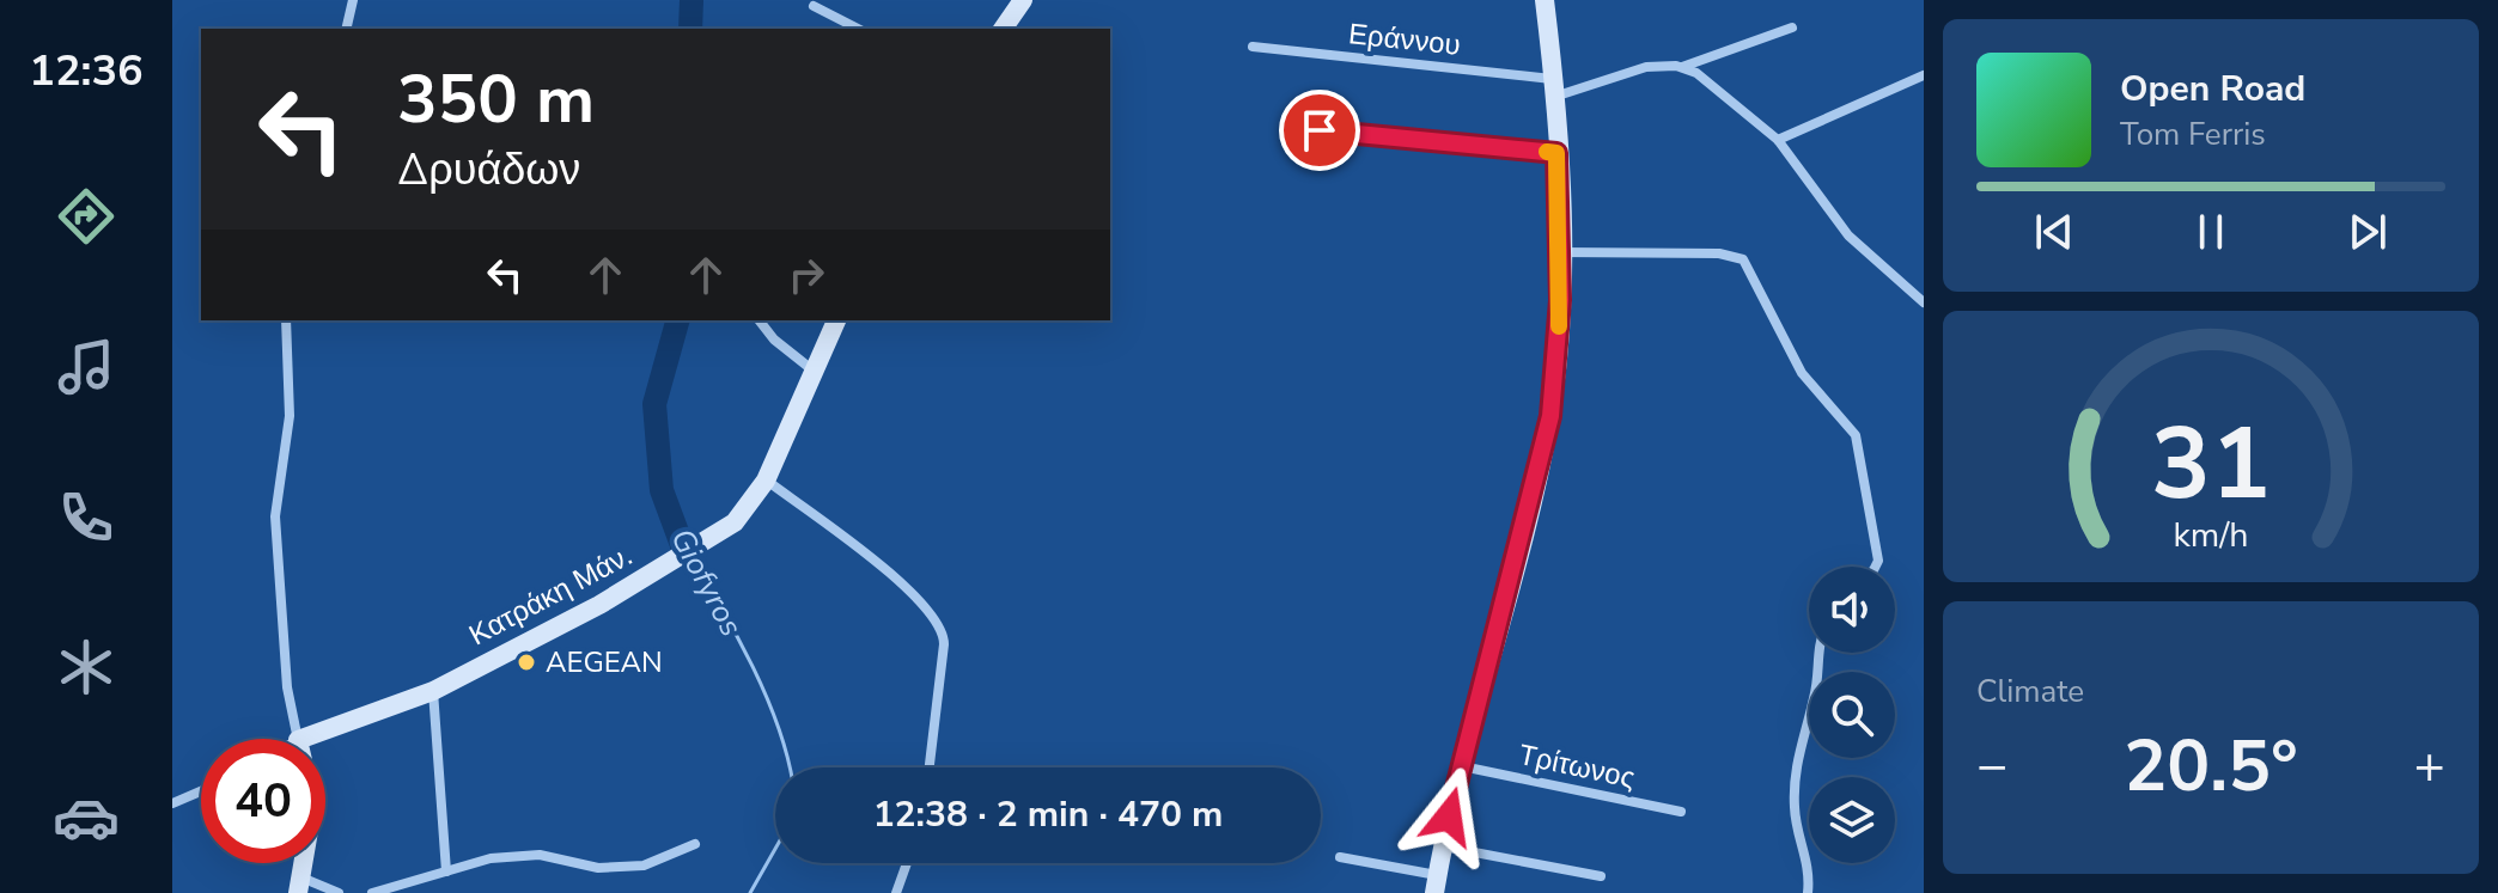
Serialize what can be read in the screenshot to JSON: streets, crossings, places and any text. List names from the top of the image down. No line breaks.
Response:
{"streets":{"street":["Εράννου","Κατράκη Μάν.","Τρίτωνος"]},"water":["Giofyros"],"places":["AEGEAN"],"page":{"tabs":"12:36","turn":["350 m","Δρυάδων"],"song":["Open Road","Tom Ferris"],"tile":"Climate","heat":["−","20.5°","+"],"limit":"40","trip":"12:38 · 2 min · 470 m","gauge":["31","km/h"]}}
